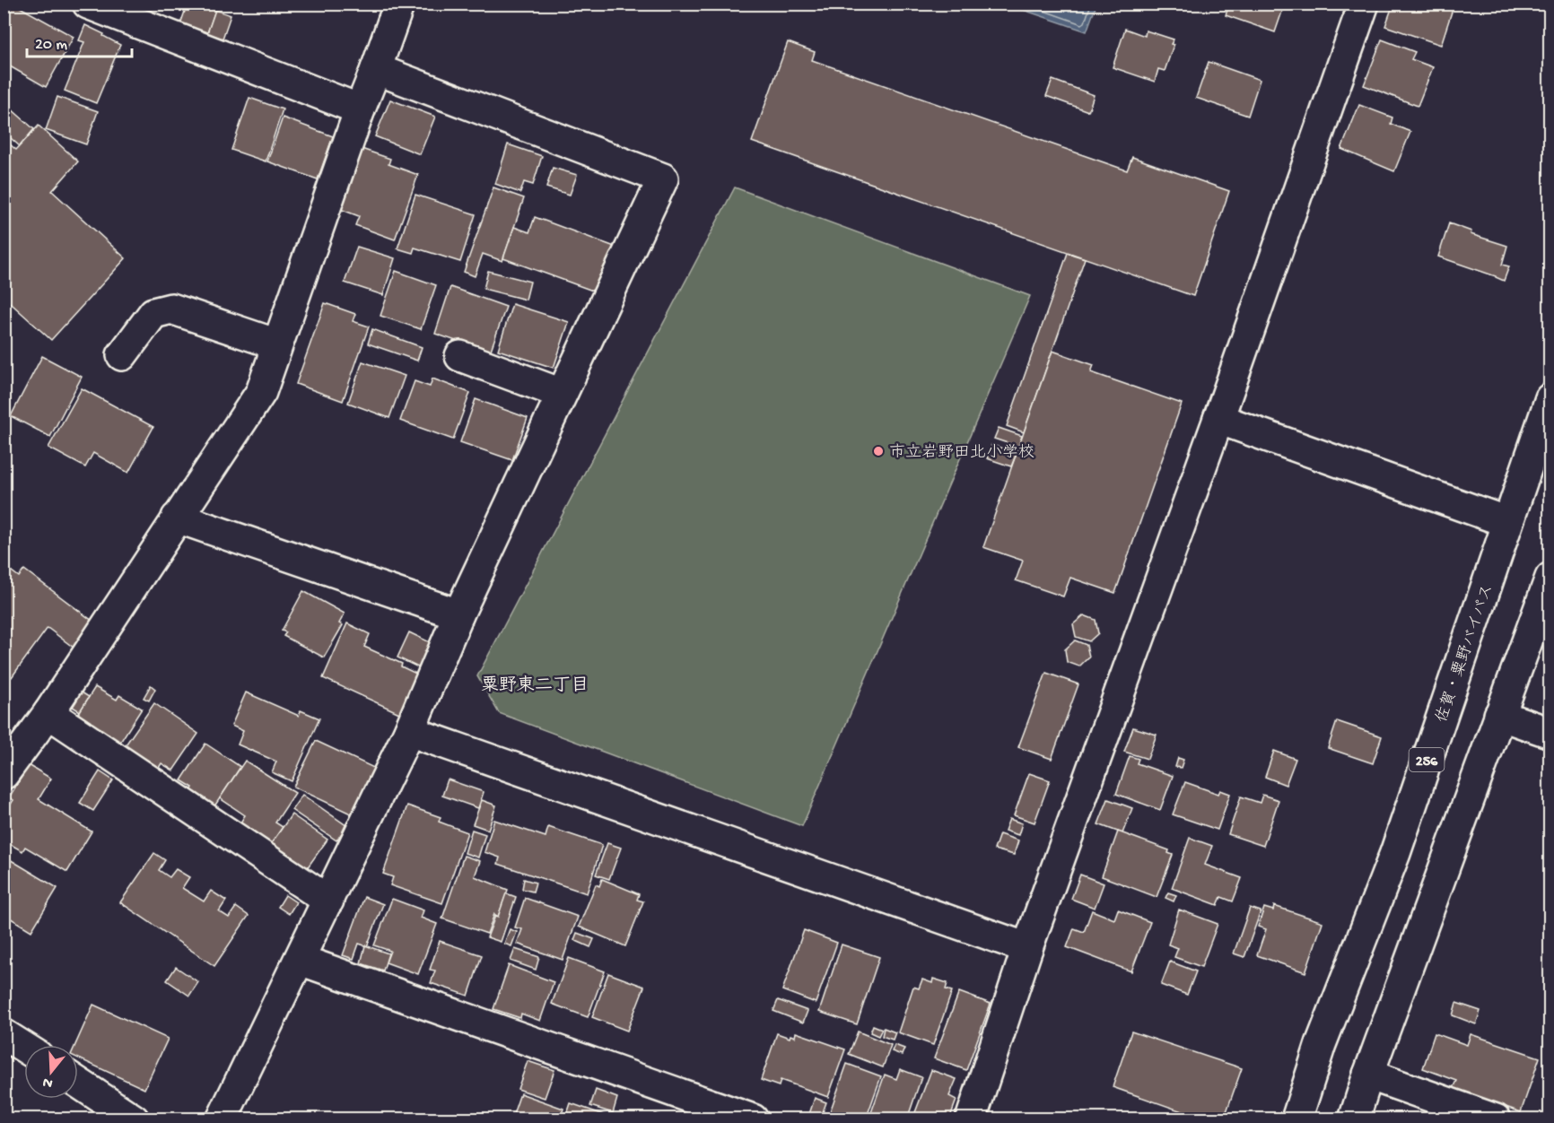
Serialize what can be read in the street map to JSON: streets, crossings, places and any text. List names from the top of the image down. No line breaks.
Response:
{"streets":{"main road":["佐賀・粟野バイパス","256"]},"districts":["粟野東二丁目"],"places":["市立岩野田北小学校"],"scale_bar":"20 m","north":"bottom"}
